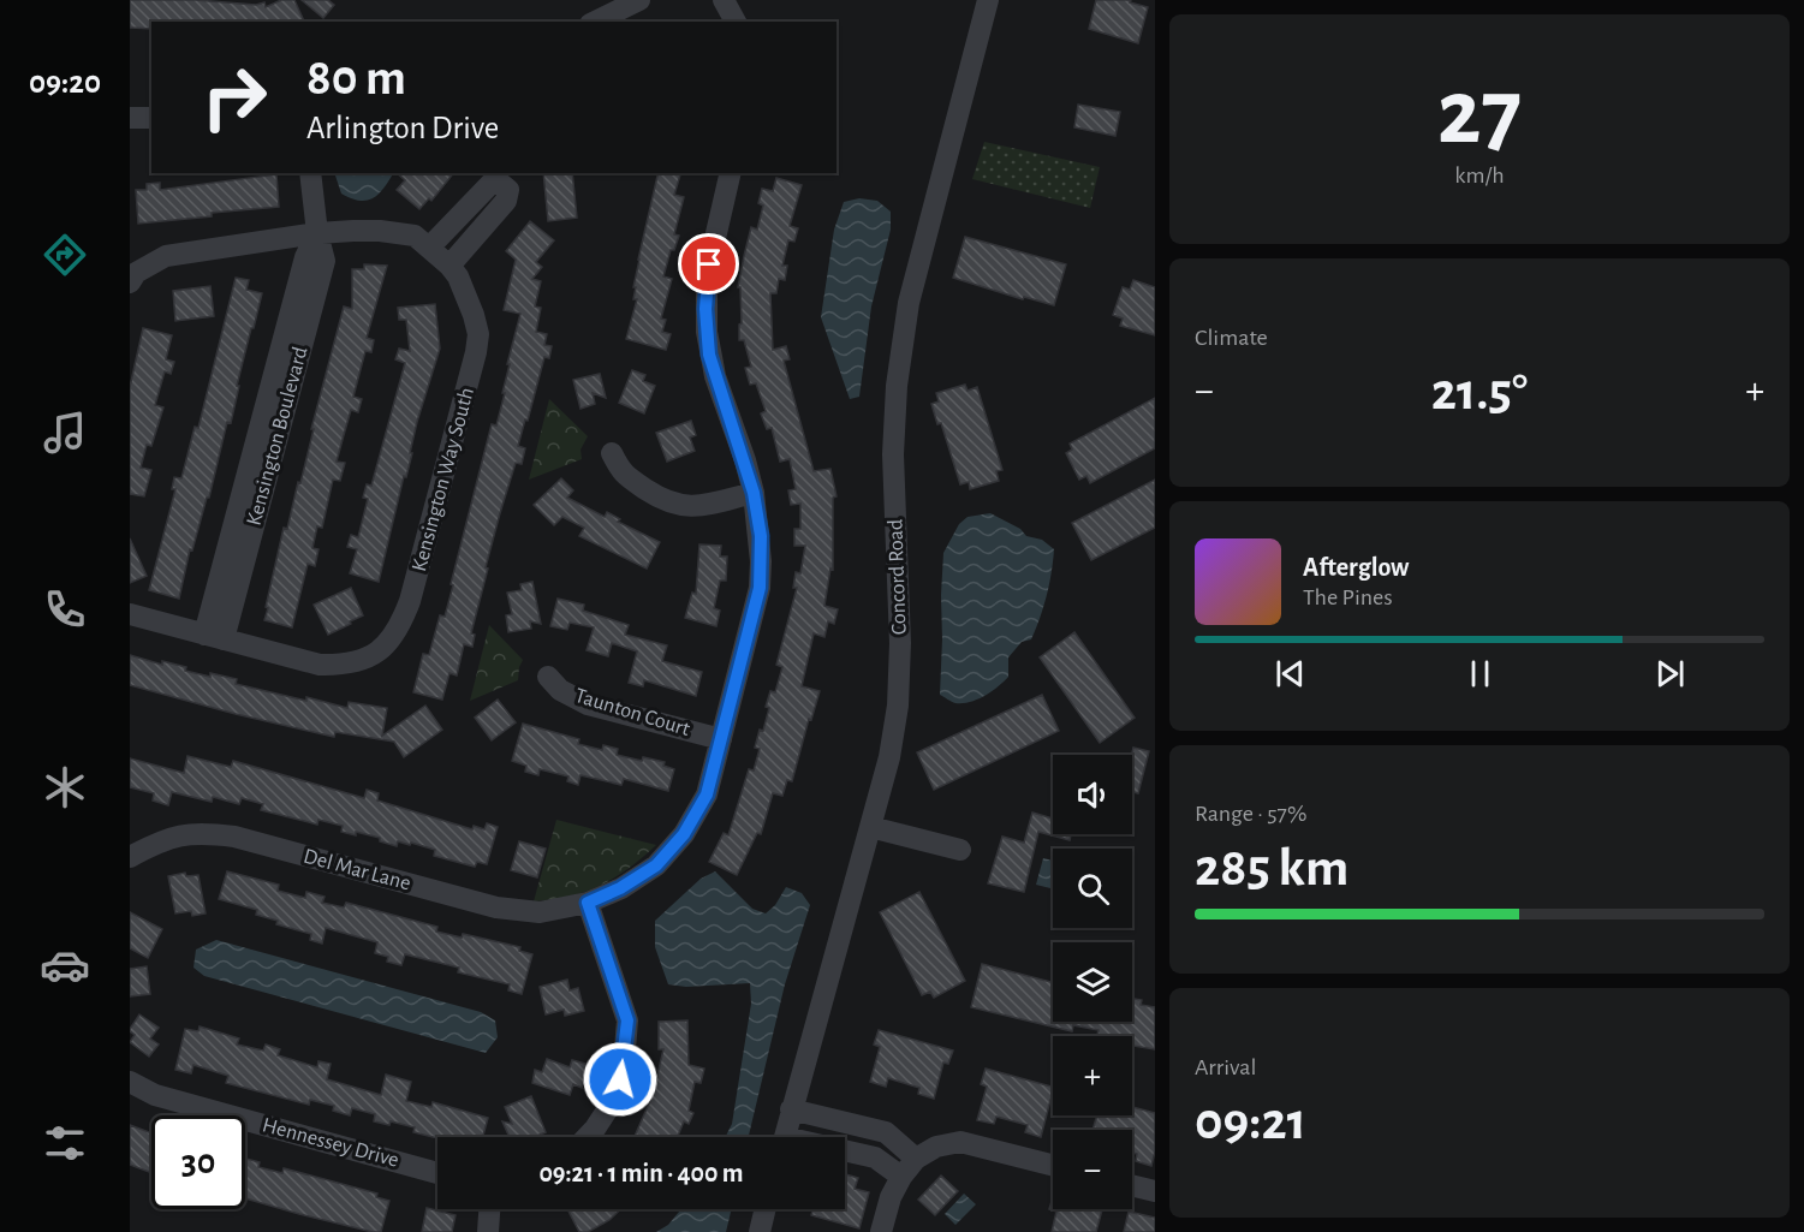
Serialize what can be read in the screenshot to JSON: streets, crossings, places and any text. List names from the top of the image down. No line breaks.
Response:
{"streets":{"street":["Kensington Boulevard","Kensington Way South","Concord Road","Taunton Court","Del Mar Lane","Hennessey Drive"]},"crossings":[["Kensington Boulevard","Kensington Way South"],["Taunton Court","Del Mar Lane"]],"page":{"tabs":"09:20","tile":[["27","km/h"],"Climate",["Range · 57%","285 km"],["Arrival","09:21"]],"turn":["80 m","Arlington Drive"],"heat":["−","21.5°","+"],"song":["Afterglow","The Pines"],"map_buttons":["+","−"],"limit":"30","trip":"09:21 · 1 min · 400 m"}}
